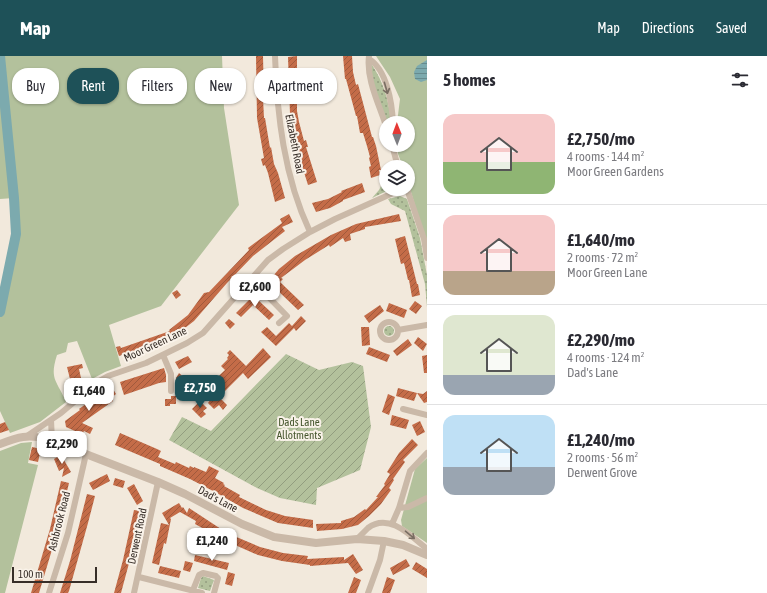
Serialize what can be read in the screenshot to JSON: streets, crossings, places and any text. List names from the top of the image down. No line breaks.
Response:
{"streets":{"street":["Elizabeth Road","Moor Green Lane","Dad's Lane","Ashbrook Road","Derwent Road"]},"crossings":[["Elizabeth Road","Moor Green Lane"],["Moor Green Lane","Dad's Lane"],["Dad's Lane","Ashbrook Road"],["Dad's Lane","Derwent Road"]],"parks":["Dads Lane Allotments"],"scale_bar":"100 m","north":"top","page":{"header":"Map","nav":["Map","Directions","Saved"],"heading":"5 homes","chip":["Buy","Rent","Filters","New","Apartment"],"list":[{"name":"£2,750/mo","note":"4 rooms · 144 m² · Moor Green Gardens"},{"name":"£1,640/mo","note":"2 rooms · 72 m² · Moor Green Lane"},{"name":"£2,290/mo","note":"4 rooms · 124 m² · Dad's Lane"},{"name":"£1,240/mo","note":"2 rooms · 56 m² · Derwent Grove"}],"price":["£2,600","£2,750","£1,640","£2,290","£1,240"],"scale":"100 m"}}
